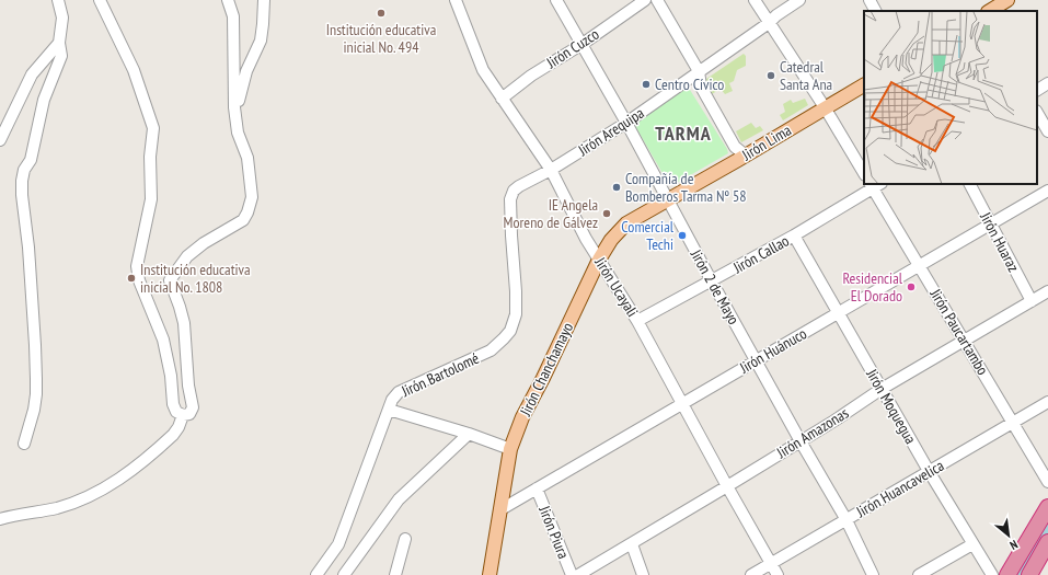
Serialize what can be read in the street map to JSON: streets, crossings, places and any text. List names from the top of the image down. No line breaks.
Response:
{"streets":{"main road":["Jirón Lima","Jirón Chanchamayo"],"street":["Jirón Cuzco","Jirón Arequipa","Jirón Huaraz","Jirón Callao","Jirón Ucayali","Jirón 2 de Mayo","Jirón Paucartambo","Jirón Huánuco","Jirón Bartolomé","Jirón Moquegua","Jirón Amazonas","Jirón Huancavelica","Jirón Piura"]},"crossings":[["Jirón Cuzco","Jirón Ucayali"],["Jirón Cuzco","Jirón 2 de Mayo"],["Jirón Arequipa","Jirón Ucayali"],["Jirón Arequipa","Jirón 2 de Mayo"],["Jirón Arequipa","Jirón Bartolomé"],["Jirón Lima","Jirón 2 de Mayo"],["Jirón Lima","Jirón Chanchamayo"],["Jirón Huaraz","Jirón Huánuco"],["Jirón Huaraz","Jirón Amazonas"],["Jirón Callao","Jirón Ucayali"],["Jirón Callao","Jirón 2 de Mayo"],["Jirón Callao","Jirón Paucartambo"],["Jirón Callao","Jirón Moquegua"],["Jirón Ucayali","Jirón Huánuco"],["Jirón Ucayali","Jirón Chanchamayo"],["Jirón Ucayali","Jirón Amazonas"],["Jirón Ucayali","Jirón Huancavelica"],["Jirón 2 de Mayo","Jirón Huánuco"],["Jirón 2 de Mayo","Jirón Chanchamayo"],["Jirón 2 de Mayo","Jirón Amazonas"],["Jirón 2 de Mayo","Jirón Huancavelica"],["Jirón Paucartambo","Jirón Huánuco"],["Jirón Paucartambo","Jirón Amazonas"],["Jirón Paucartambo","Jirón Huancavelica"],["Jirón Huánuco","Jirón Chanchamayo"],["Jirón Huánuco","Jirón Moquegua"],["Jirón Huánuco","Jirón Piura"],["Jirón Moquegua","Jirón Amazonas"],["Jirón Moquegua","Jirón Huancavelica"]],"districts":["TARMA"],"places":["Institución educativa inicial No. 494","Catedral Santa Ana","Centro Cívico","Compañía de Bomberos Tarma Nº 58","IE Angela Moreno de Gálvez","Comercial Techi","Institución educativa inicial No. 1808","Residencial El Dorado"],"north":"bottom right"}
